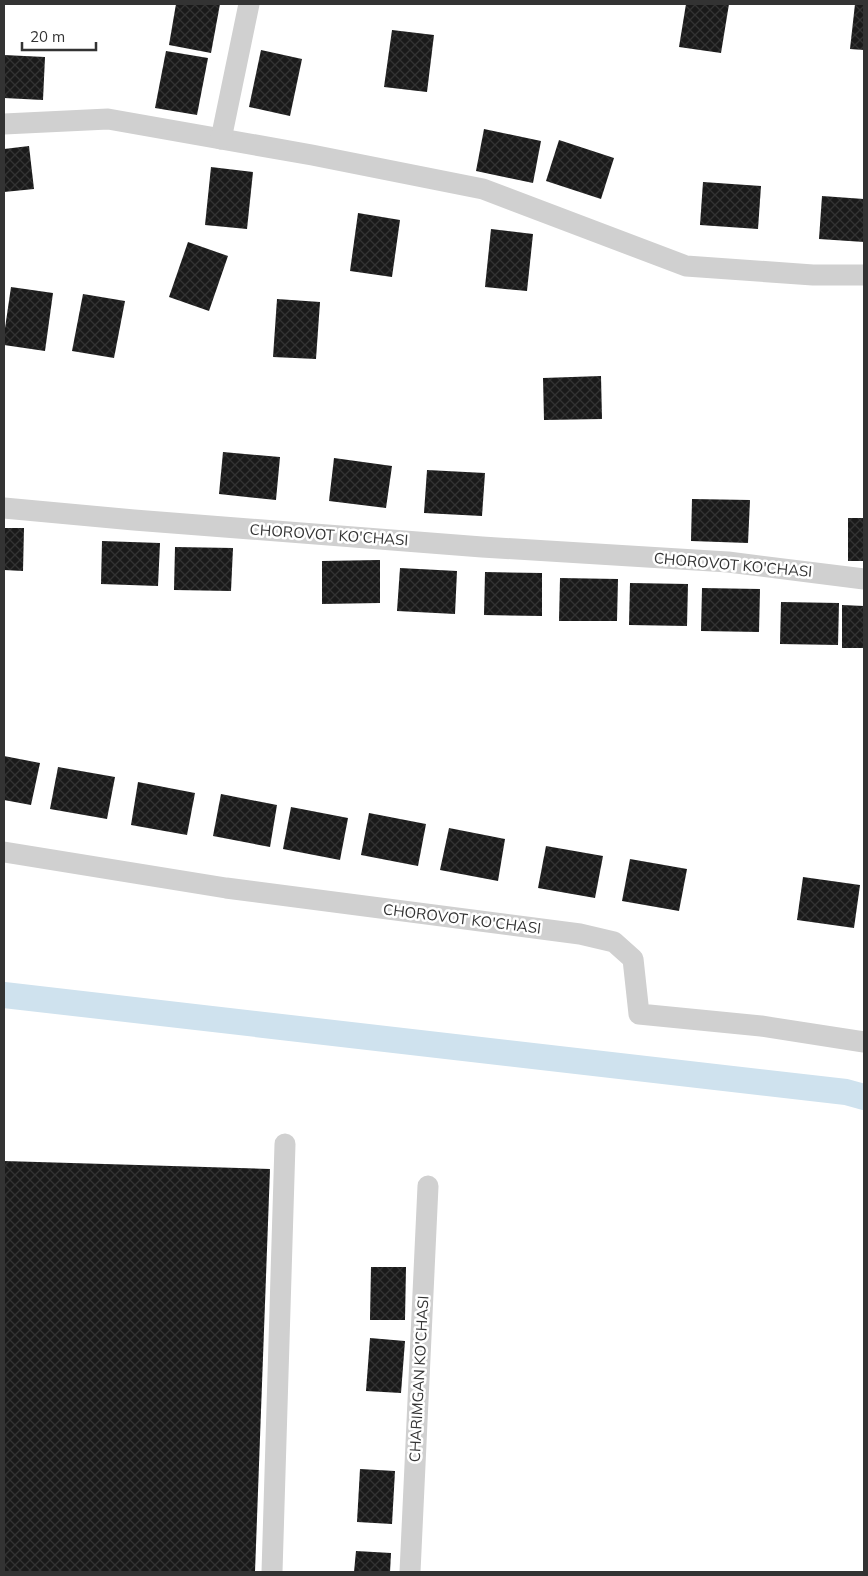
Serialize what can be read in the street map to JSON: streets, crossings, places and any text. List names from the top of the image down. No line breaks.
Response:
{"streets":{"street":["CHOROVOT KO'CHASI","CHARIMGAN KO'CHASI"]},"scale_bar":"20 m"}
